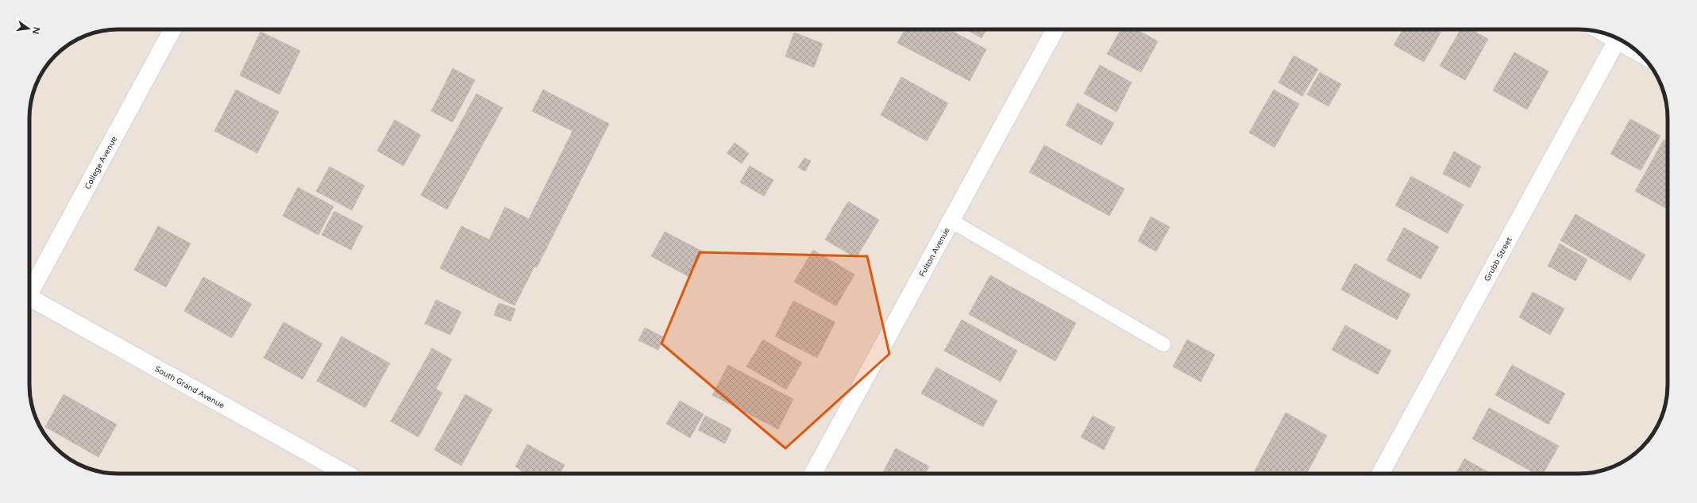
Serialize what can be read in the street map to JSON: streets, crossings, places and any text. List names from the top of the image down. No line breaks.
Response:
{"streets":{"street":["College Avenue","Fulton Avenue","Grubb Street","South Grand Avenue"]},"north":"right"}
